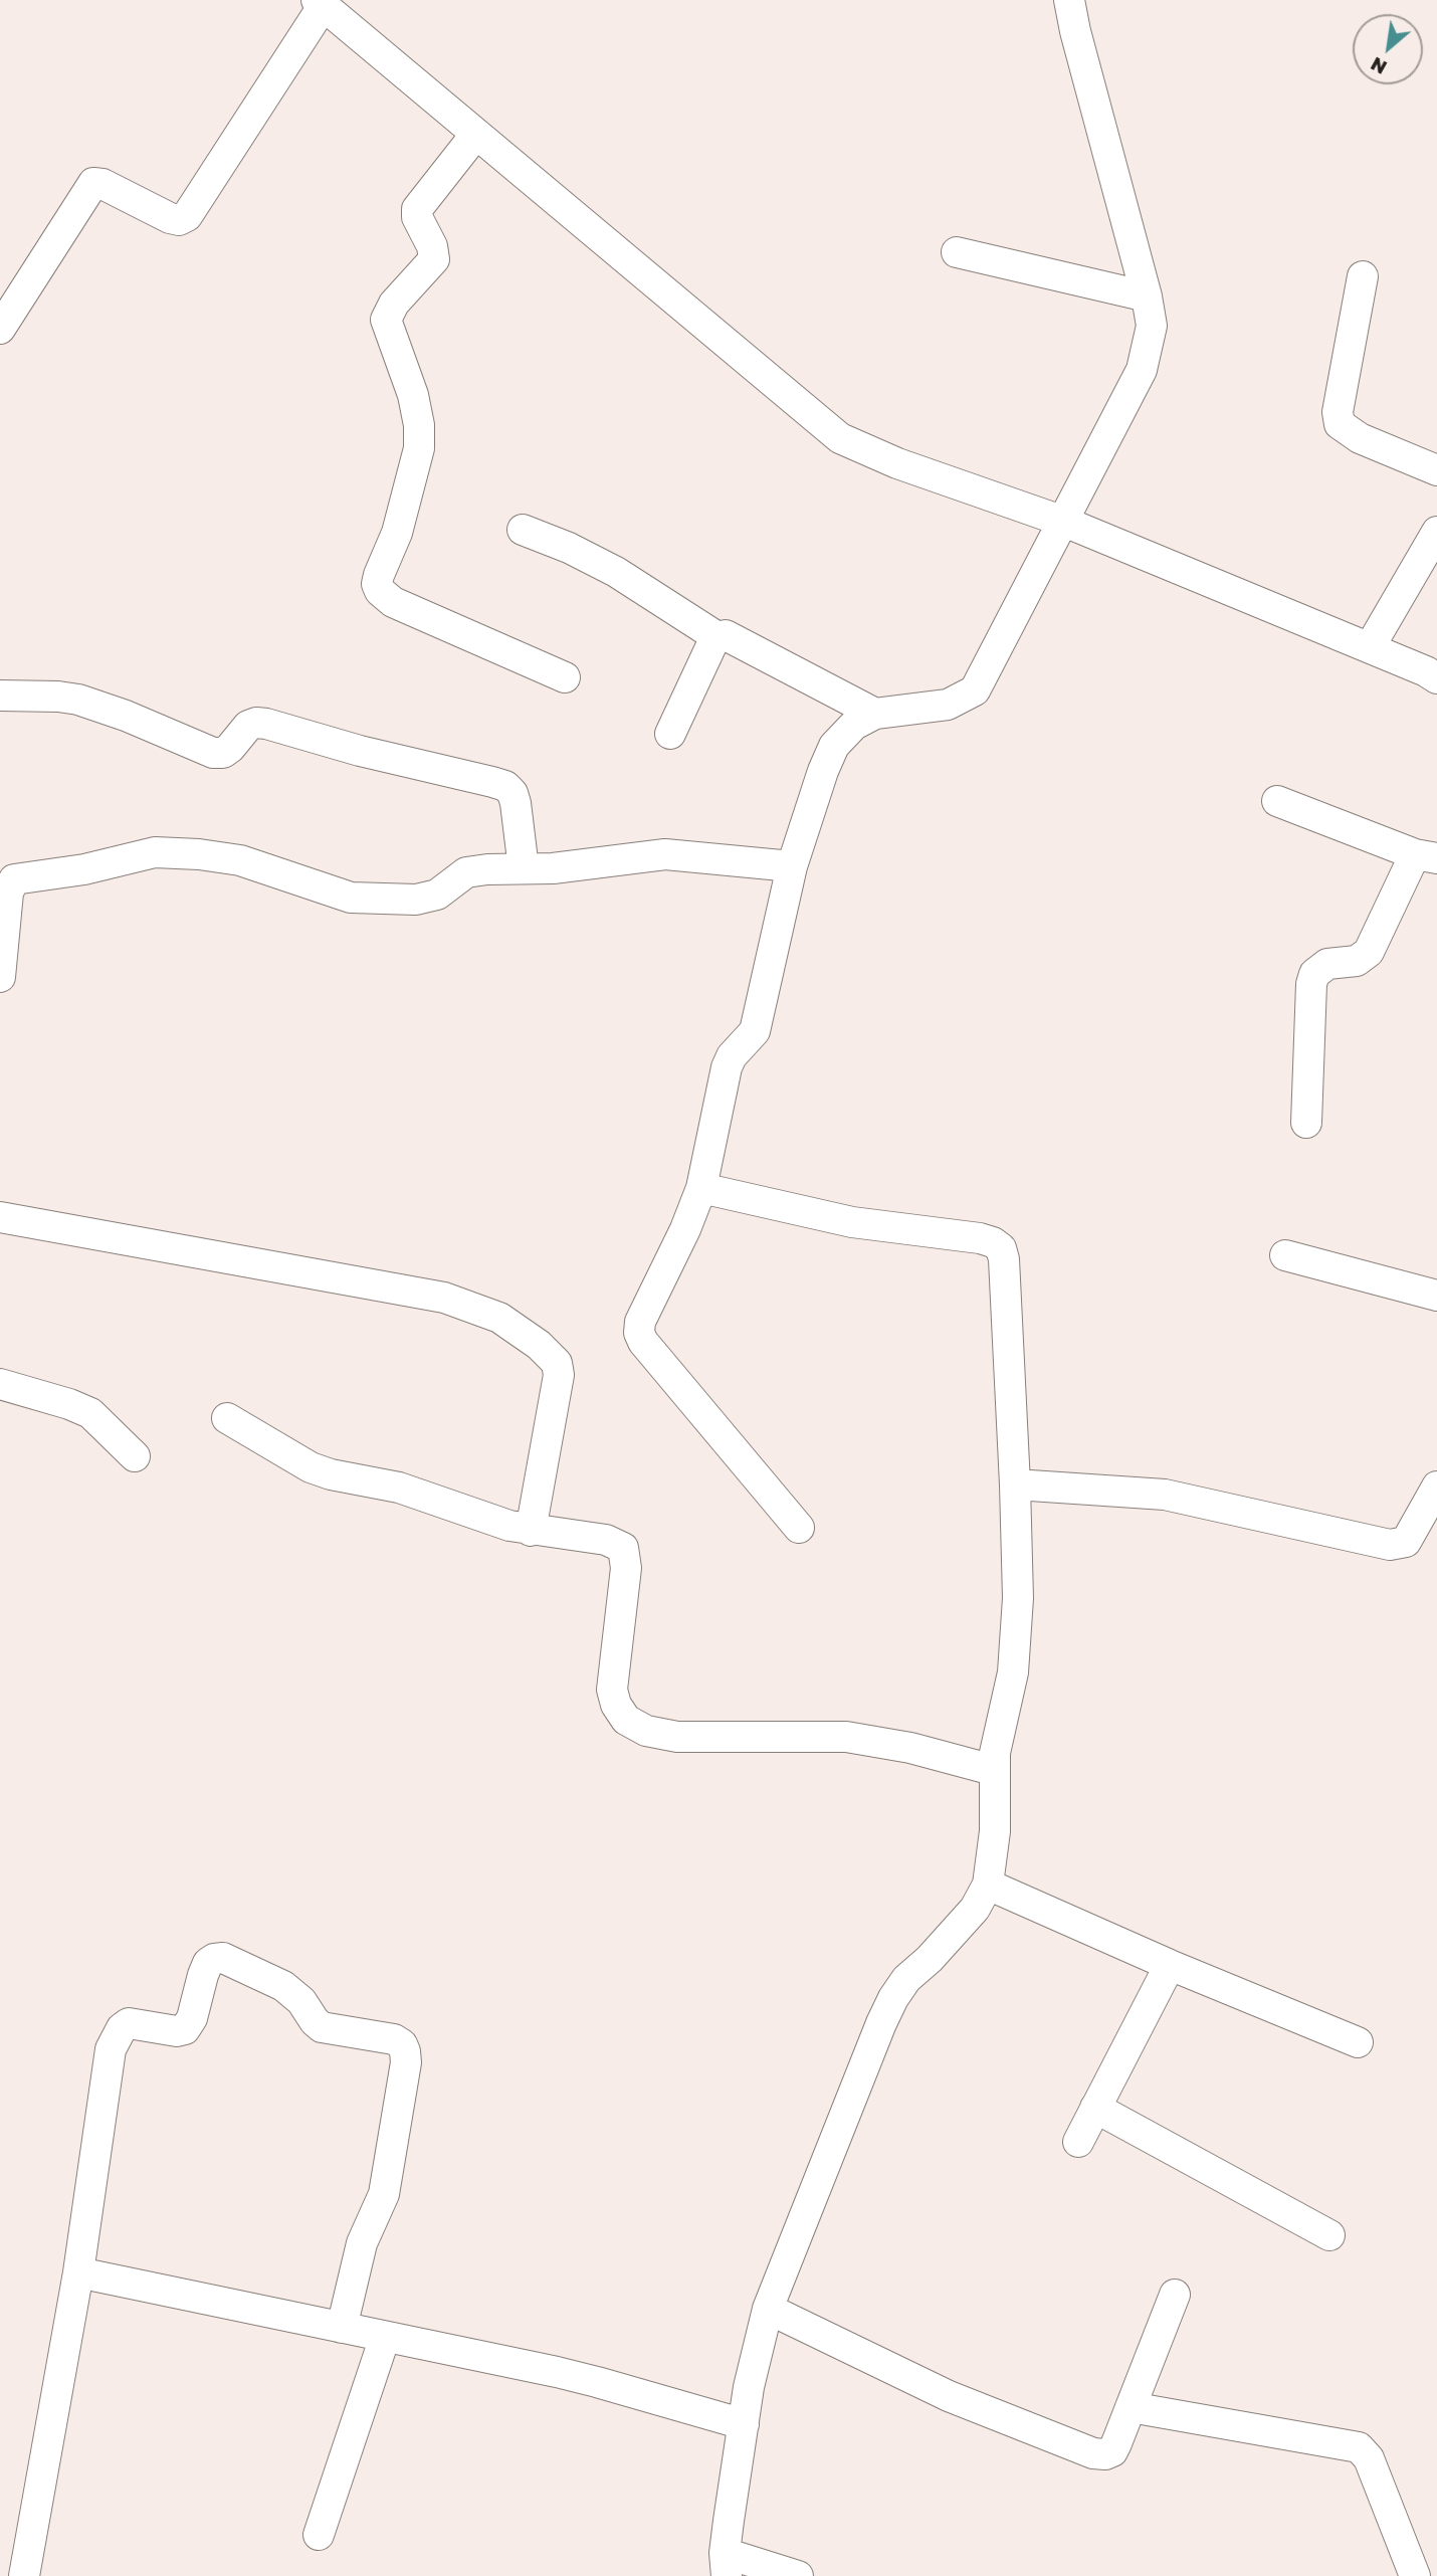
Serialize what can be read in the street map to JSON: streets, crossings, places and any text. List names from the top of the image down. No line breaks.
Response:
{"north":"bottom left"}
